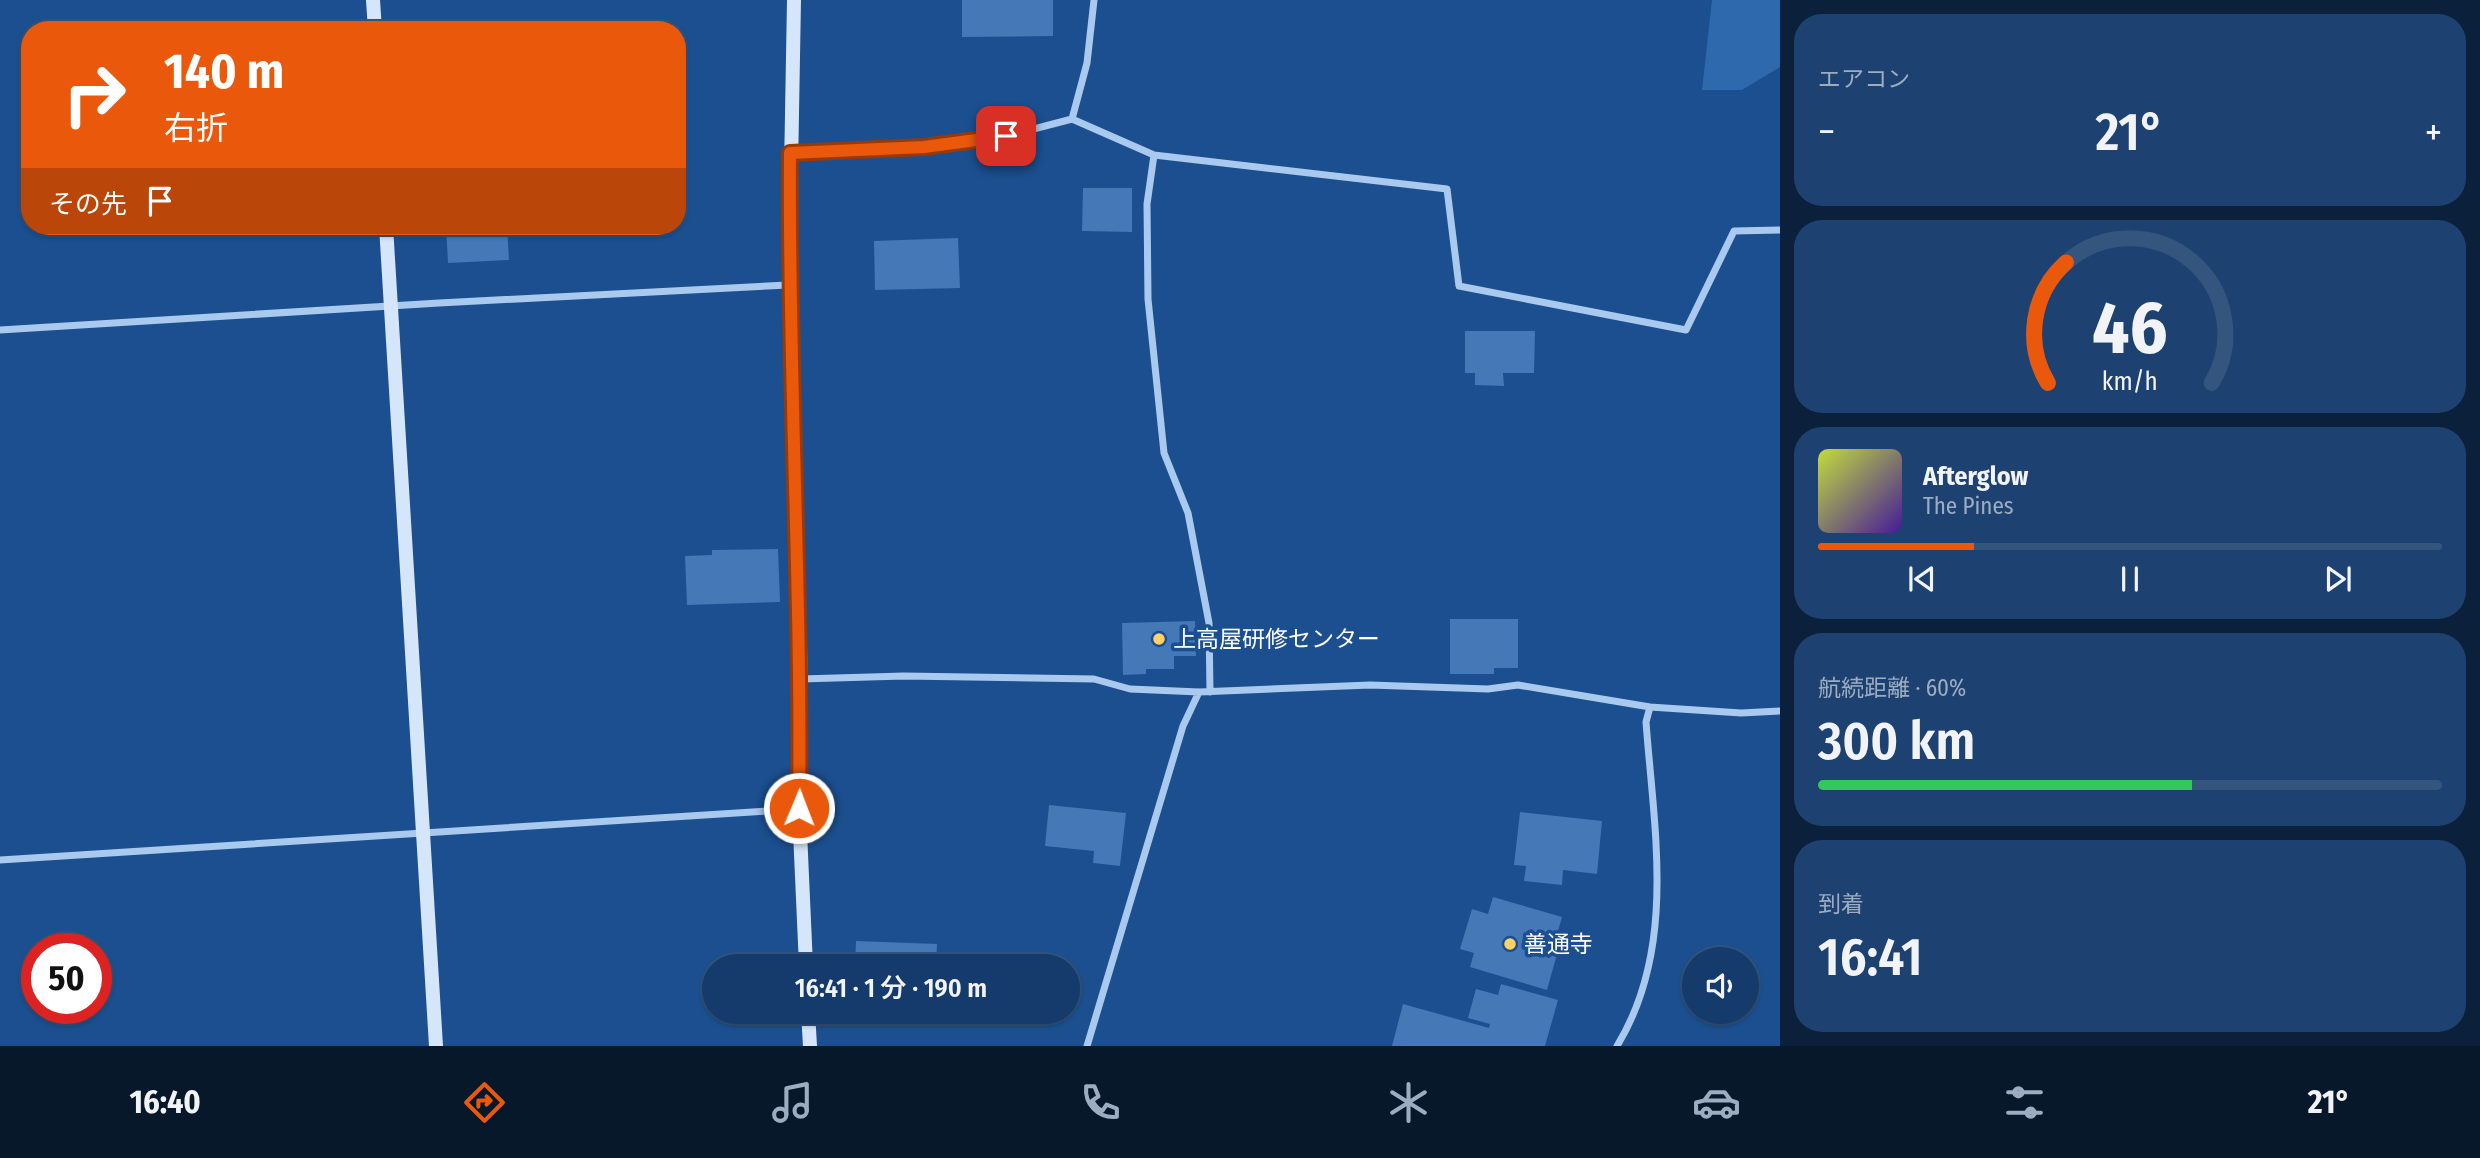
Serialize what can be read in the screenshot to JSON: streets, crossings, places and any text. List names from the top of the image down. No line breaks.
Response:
{"places":["上高屋研修センター","善通寺"],"page":{"tile":["エアコン",["航続距離 · 60%","300 km"],["到着","16:41"]],"turn":["140 m","右折"],"heat":["−","21°","+"],"then":"その先","song":["Afterglow","The Pines"],"limit":"50","trip":"16:41 · 1 分 · 190 m","tabs":["16:40","21°"],"gauge":["46","km/h"]}}
